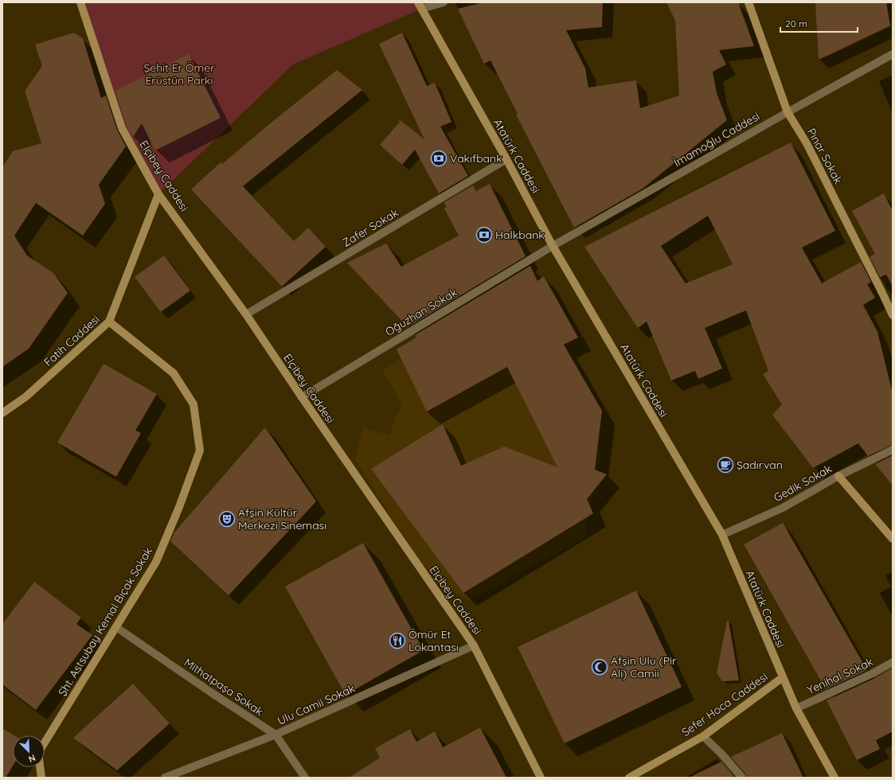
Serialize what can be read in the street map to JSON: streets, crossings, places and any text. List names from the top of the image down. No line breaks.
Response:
{"streets":{"main road":["Atatürk Caddesi","Pınar Sokak","Elçibey Caddesi","Fatih Caddesi","Şht. Astsubay Kemal Bıçak Sokak","Sefer Hoca Caddesi"],"street":["İmamoğlu Caddesi","Zafer Sokak","Oğuzhan Sokak","Gedik Sokak","Yenihal Sokak","Mithatpaşa Sokak","Ulu Camii Sokak"]},"crossings":[["İmamoğlu Caddesi","Atatürk Caddesi"],["İmamoğlu Caddesi","Pınar Sokak"],["İmamoğlu Caddesi","Oğuzhan Sokak"],["Atatürk Caddesi","Zafer Sokak"],["Atatürk Caddesi","Oğuzhan Sokak"],["Atatürk Caddesi","Gedik Sokak"],["Atatürk Caddesi","Yenihal Sokak"],["Atatürk Caddesi","Sefer Hoca Caddesi"],["Elçibey Caddesi","Zafer Sokak"],["Elçibey Caddesi","Oğuzhan Sokak"],["Elçibey Caddesi","Fatih Caddesi"],["Elçibey Caddesi","Ulu Camii Sokak"],["Fatih Caddesi","Şht. Astsubay Kemal Bıçak Sokak"],["Şht. Astsubay Kemal Bıçak Sokak","Mithatpaşa Sokak"],["Mithatpaşa Sokak","Ulu Camii Sokak"]],"parks":["Şehit Er Ömer Erüstün Parkı"],"places":{"bank":["Vakıfbank","Halkbank"],"cafe":["Şadırvan"],"theatre":["Afşin Kültür Merkezi Sineması"],"restaurant":["Ömür Et Lokantası"],"mosque":["Afşin Ulu (Pir Ali) Camii"]},"scale_bar":"20 m","north":"bottom right"}
